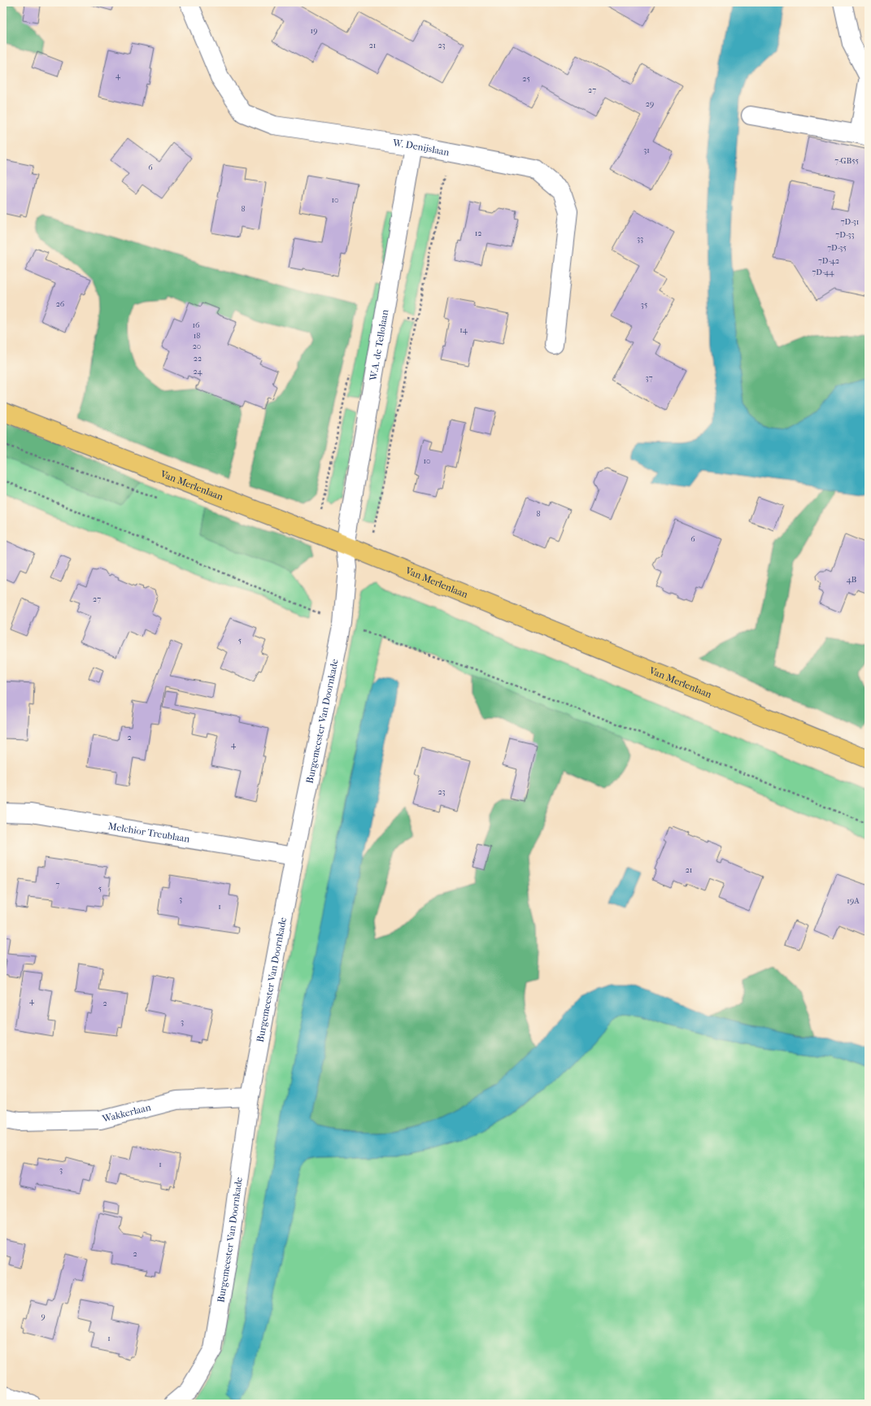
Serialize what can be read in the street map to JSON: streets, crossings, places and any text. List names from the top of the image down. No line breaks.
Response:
{"streets":{"main road":["Van Merlenlaan"],"street":["W. Denijslaan","W.A. de Tellolaan","Burgemeester Van Doornkade","Melchior Treublaan","Wakkerlaan"]},"crossings":[["W. Denijslaan","W.A. de Tellolaan"],["W.A. de Tellolaan","Van Merlenlaan"],["W.A. de Tellolaan","Burgemeester Van Doornkade"],["Van Merlenlaan","Burgemeester Van Doornkade"],["Burgemeester Van Doornkade","Melchior Treublaan"],["Burgemeester Van Doornkade","Wakkerlaan"]],"house_numbers":["19","21","23","4","25","27","29","31","7-GB55","6","10","8","7D-31","12","7D-33","33","7D-35","7D-42","7D-44","26","35","16","14","18","20","22","24","37","10","8","6","4B","27","5","2","4","23","21","7","5","3","19A","1","4","2","3","1","3","2","9","1"]}
